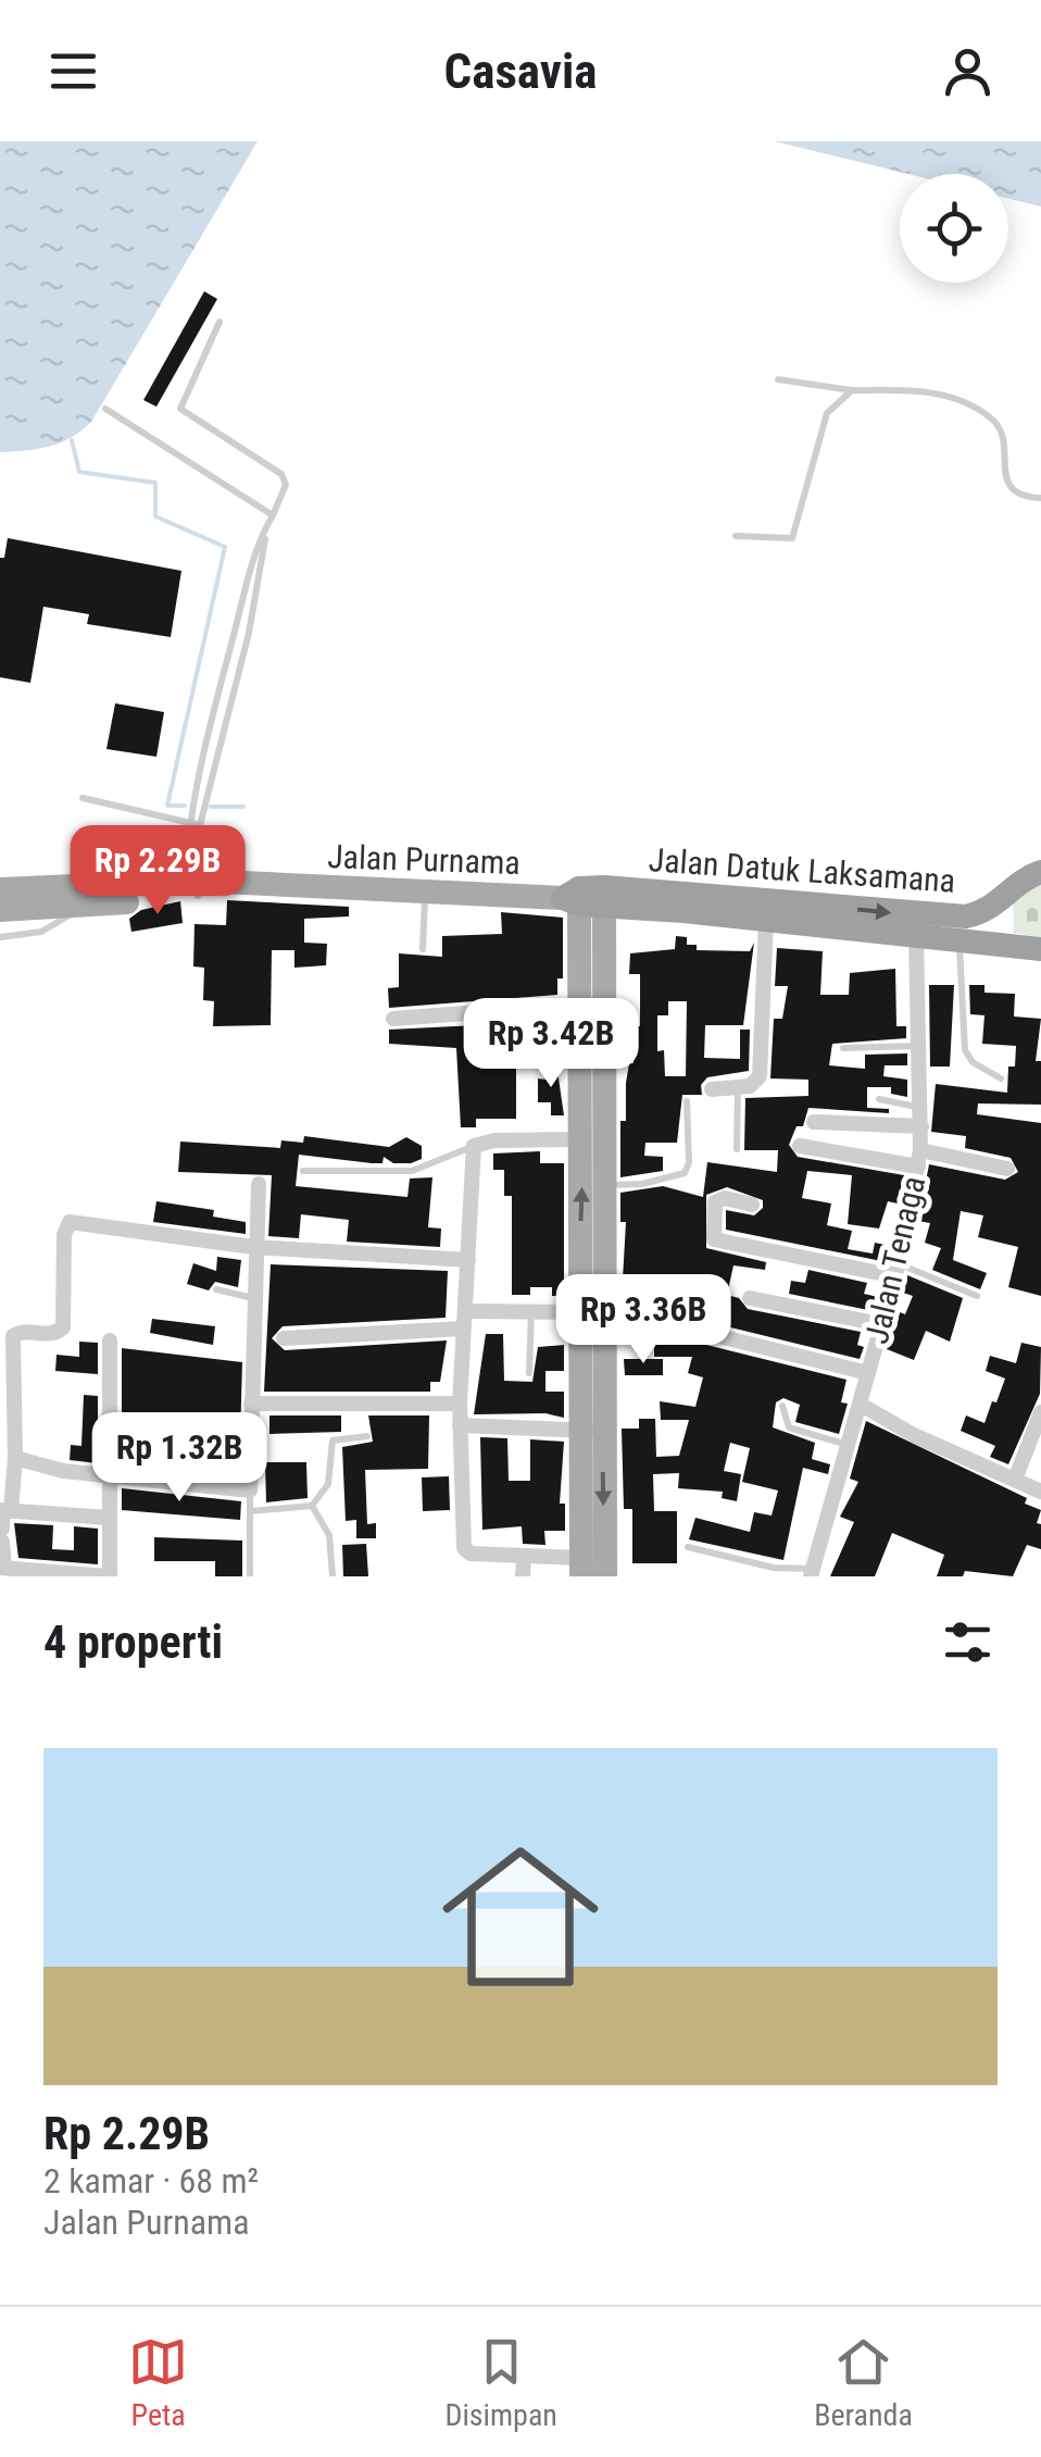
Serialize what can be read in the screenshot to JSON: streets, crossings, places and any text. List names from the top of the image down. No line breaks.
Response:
{"streets":{"highway":["Jalan Datuk Laksamana"],"main road":["Jalan Purnama"],"street":["Jalan Tenaga"]},"crossings":[["Jalan Purnama","Jalan Datuk Laksamana"]],"page":{"header":"Casavia","price":["Rp 2.29B","Rp 3.42B","Rp 3.36B","Rp 1.32B"],"heading":"4 properti","list":[{"name":"Rp 2.29B","note":"2 kamar · 68 m² · Jalan Purnama"}],"tabs":["Peta","Disimpan","Beranda"]}}
